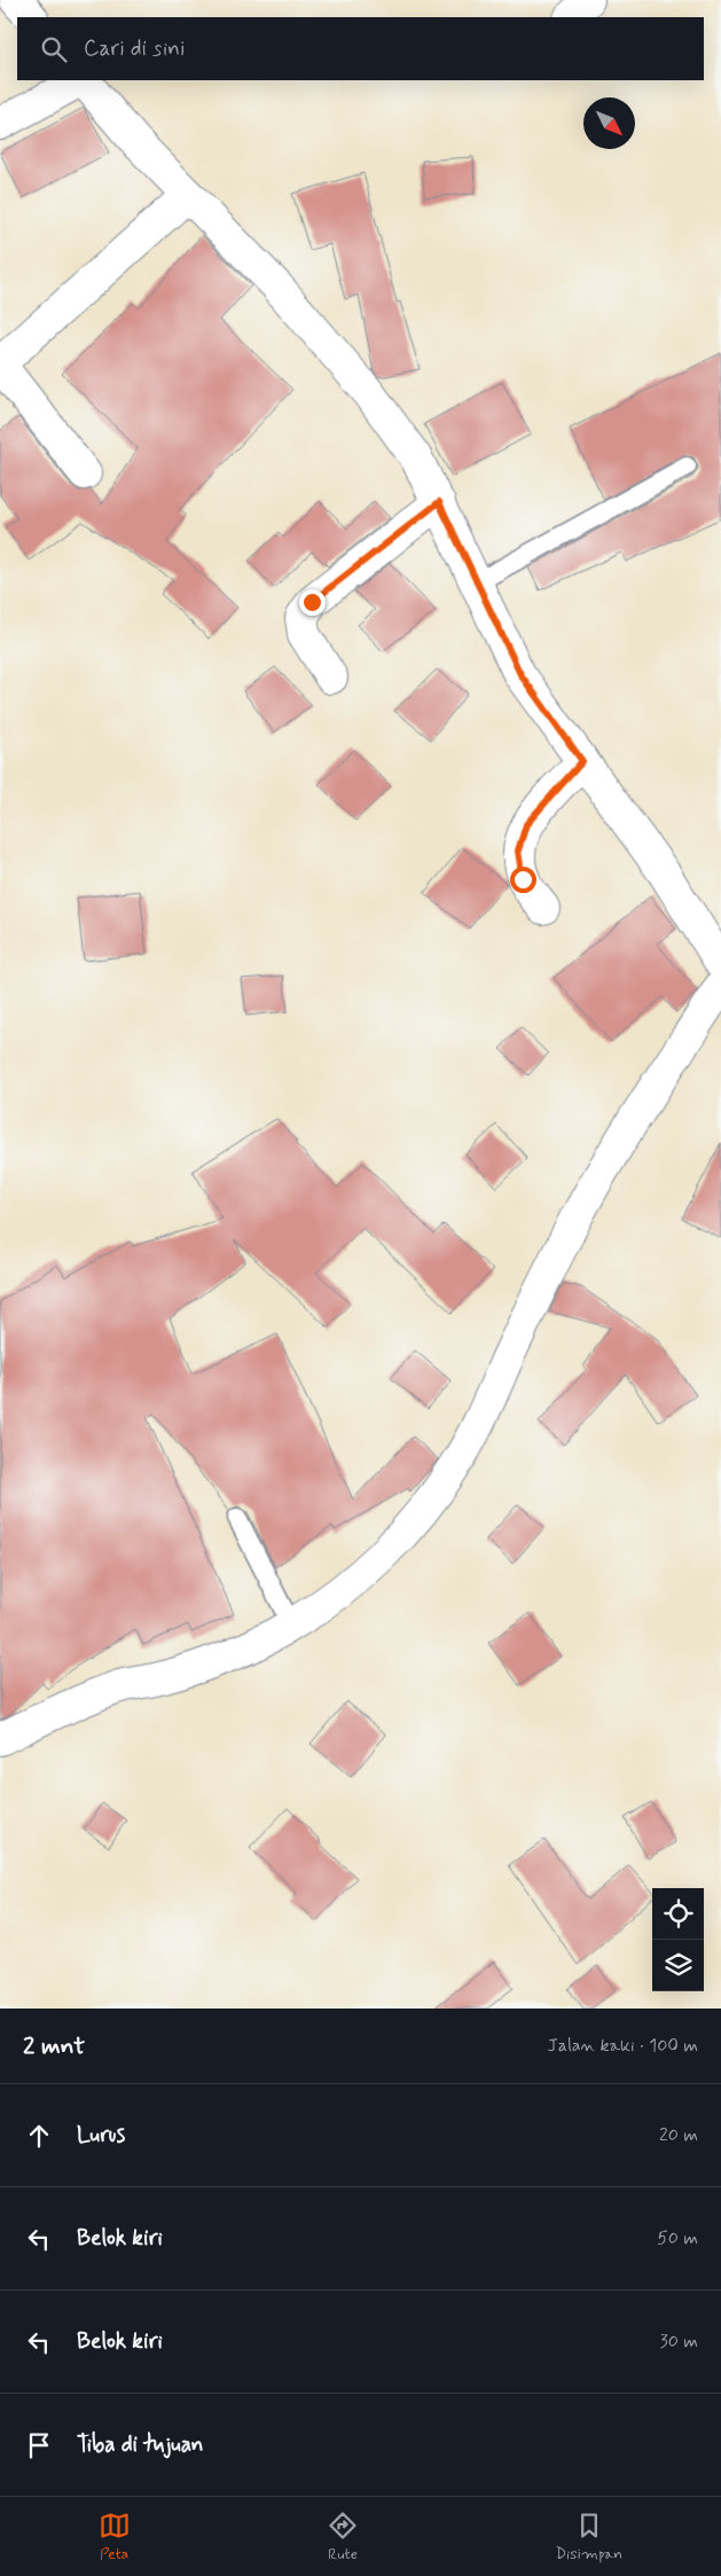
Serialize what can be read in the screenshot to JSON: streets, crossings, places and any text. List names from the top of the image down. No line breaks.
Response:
{"north":"bottom right","page":{"search":"Cari di sini","heading":["2 mnt","Jalan kaki · 100 m"],"list":[["Lurus","20 m"],["Belok kiri","50 m"],["Belok kiri","30 m"],"Tiba di tujuan"],"nav":["Peta","Rute","Disimpan"]}}
